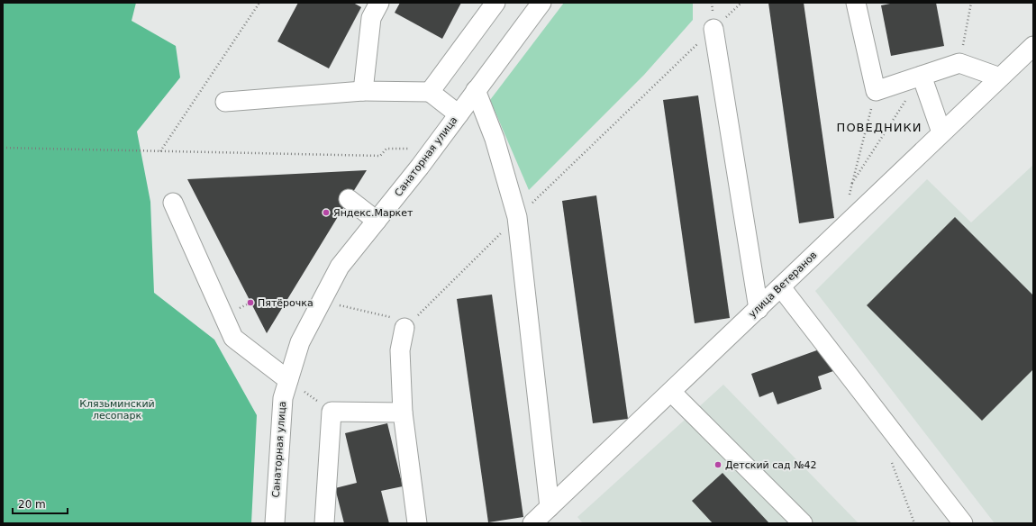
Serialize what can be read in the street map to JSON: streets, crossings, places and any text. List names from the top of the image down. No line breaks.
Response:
{"streets":{"street":["Санаторная улица","улица Ветеранов"]},"districts":["ПОВЕДНИКИ"],"parks":["Клязьминский лесопарк"],"places":["Яндекс.Маркет","Пятёрочка","Детский сад №42"],"scale_bar":"20 m"}
